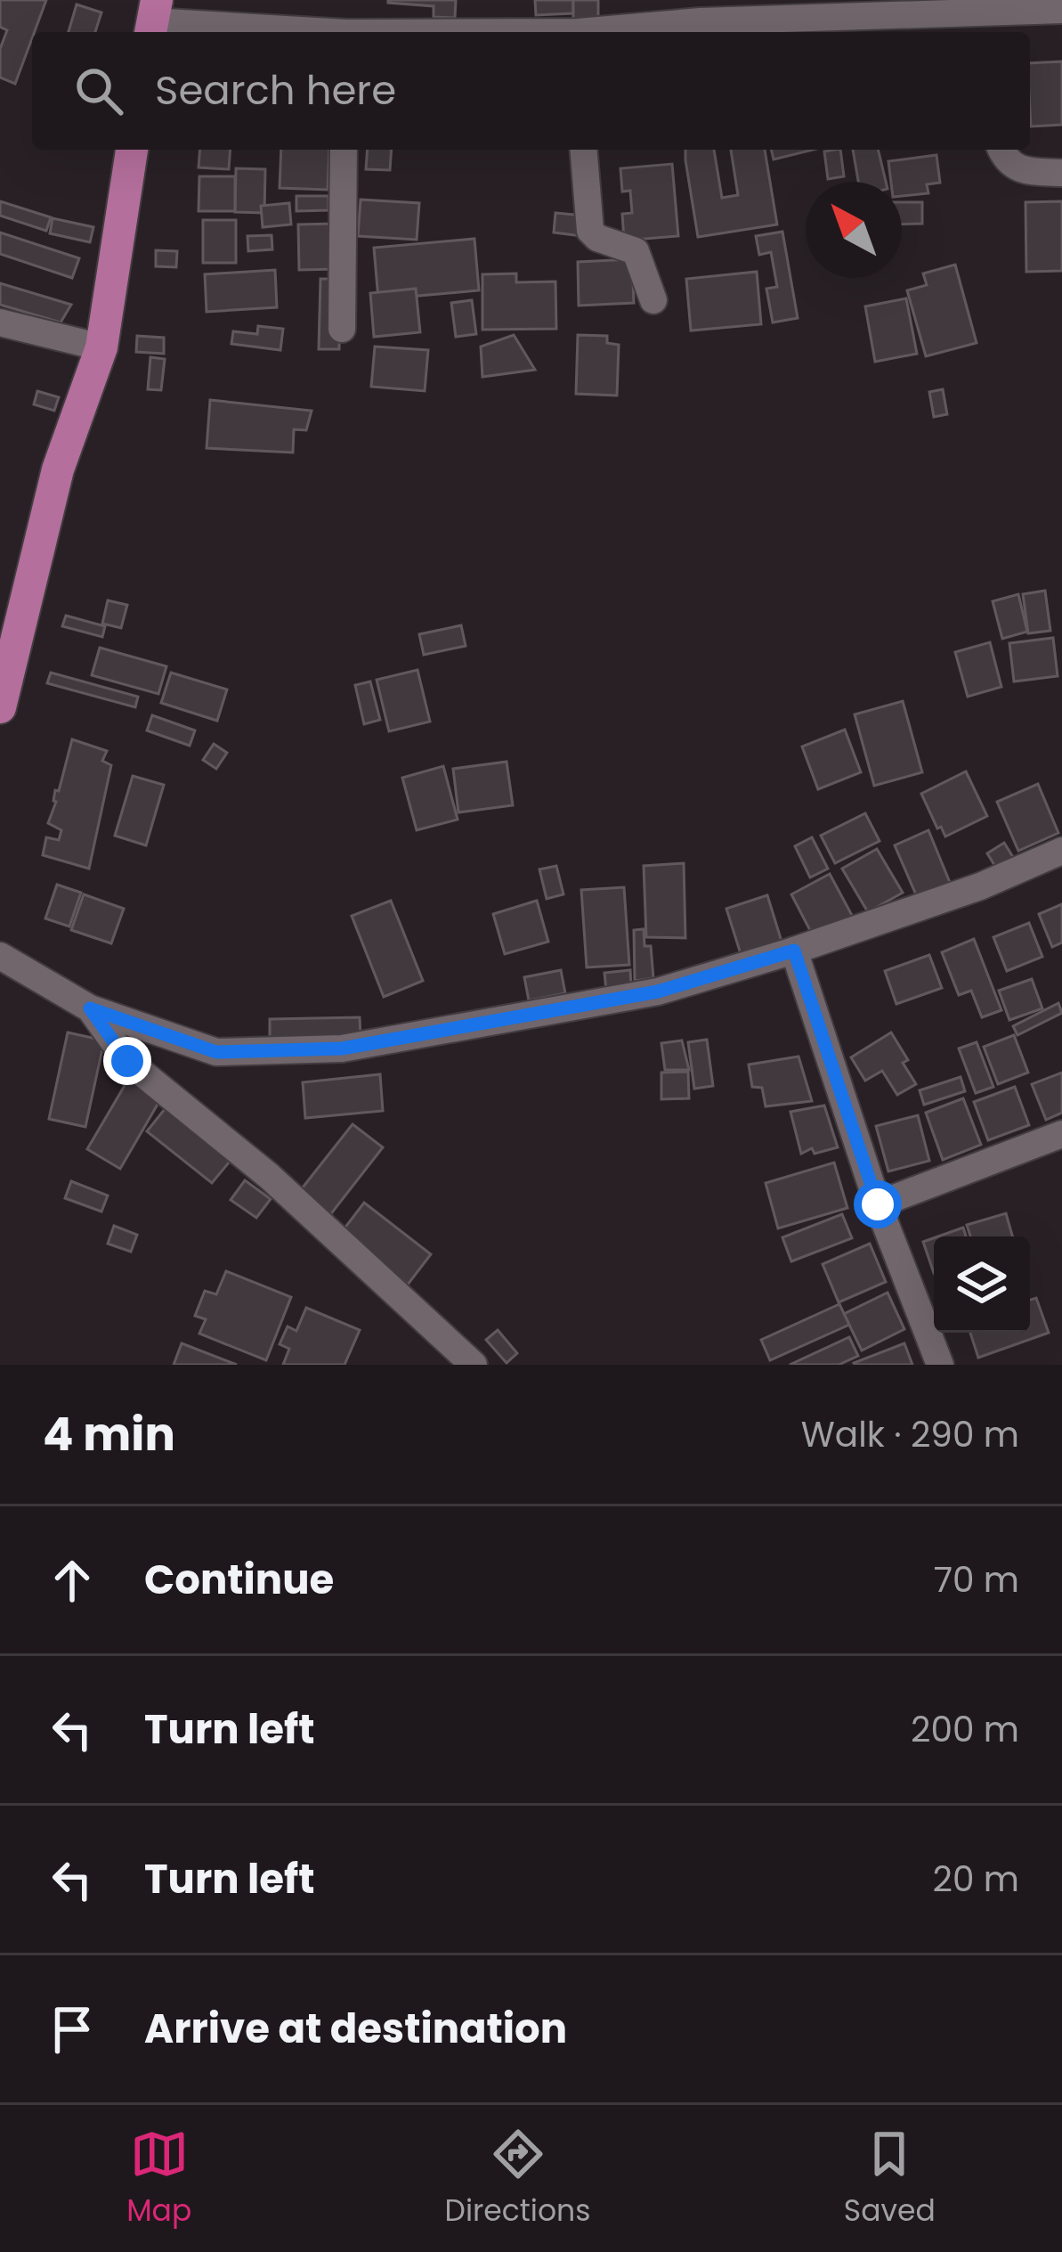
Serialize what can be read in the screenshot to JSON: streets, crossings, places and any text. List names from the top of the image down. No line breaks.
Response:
{"north":"top left","page":{"search":"Search here","heading":["4 min","Walk · 290 m"],"list":[["Continue","70 m"],["Turn left","200 m"],["Turn left","20 m"],"Arrive at destination"],"nav":["Map","Directions","Saved"]}}
